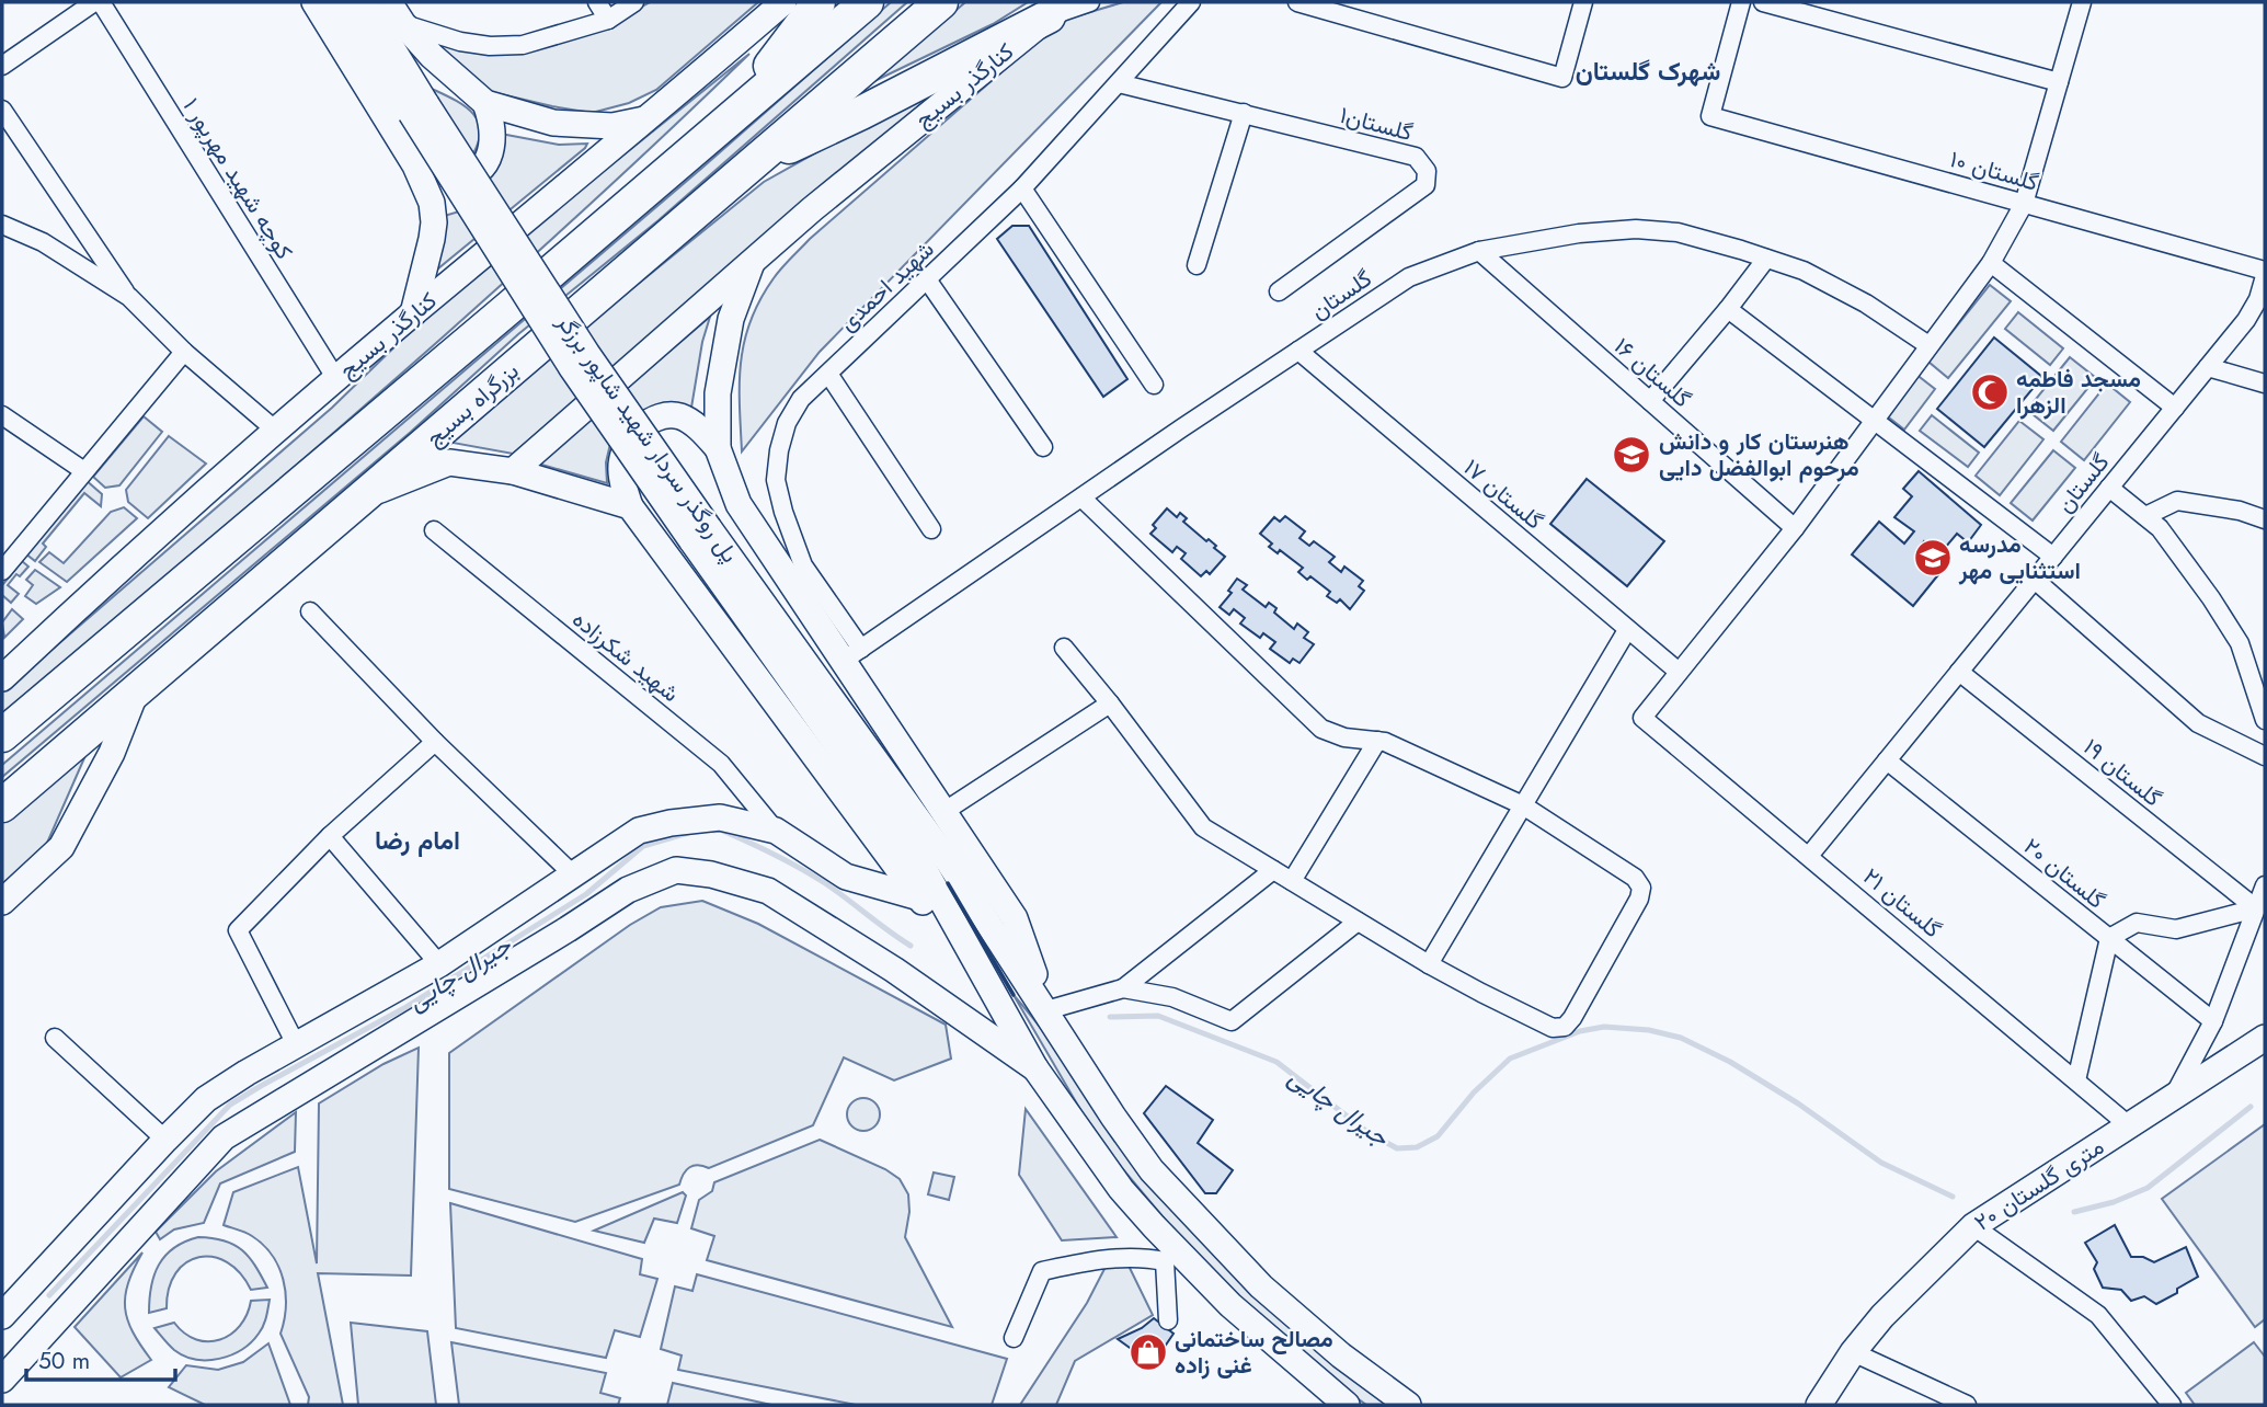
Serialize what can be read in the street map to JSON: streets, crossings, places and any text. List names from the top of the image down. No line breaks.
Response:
{"streets":{"highway":["بزرگراه بسیج"],"main road":["کنارگذر بسیج","پل روگذر سردار شهید شاپور برزگر","۲۰ متری گلستان"],"street":["گلستان۱","گلستان ۱۰","کوچه شهید مهرپور ۱","شهید احمدی","گلستان","گلستان ۱۶","گلستان ۱۷","شهید شکرزاده","گلستان ۱۹","گلستان ۲۰","گلستان ۲۱"]},"crossings":[["کنارگذر بسیج","کوچه شهید مهرپور ۱"],["گلستان۱","شهید احمدی"],["شهید احمدی","گلستان"],["گلستان","گلستان ۱۶"],["گلستان","گلستان ۱۷"],["گلستان","گلستان ۱۹"],["گلستان","گلستان ۲۰"],["گلستان","گلستان ۲۱"],["گلستان ۱۷","گلستان ۲۱"],["گلستان ۲۱","۲۰ متری گلستان"]],"districts":["شهرک گلستان","امام رضا"],"water":["جیرال چایی"],"places":{"mosque":["مسجد فاطمه الزهرا"],"school or university":["هنرستان کار و دانش مرحوم ابوالفضل دایی","مدرسه استثنایی مهر"],"shop":["مصالح ساختمانی غنی زاده"]},"scale_bar":"50 m"}
